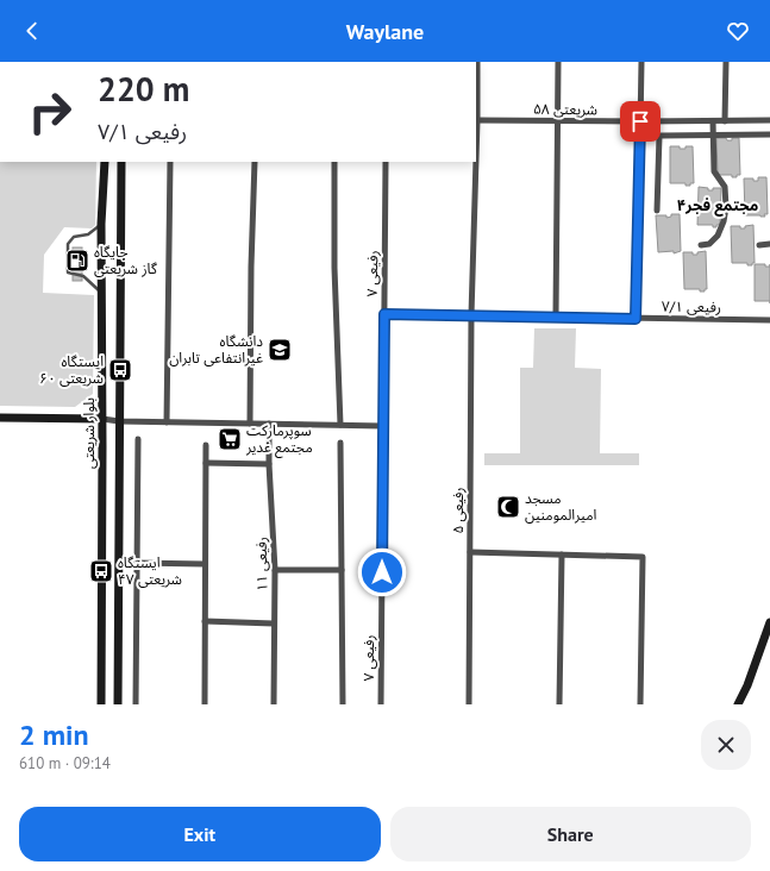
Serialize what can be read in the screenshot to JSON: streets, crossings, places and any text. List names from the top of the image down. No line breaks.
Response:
{"streets":{"main road":["بلوار شریعتی"],"street":["شریعتی ۵۸","رفیعی ۷","رفیعی ۷/۱","رفیعی ۵","رفیعی ۱۱"]},"crossings":[["شریعتی ۵۸","رفیعی ۵"],["رفیعی ۷","رفیعی ۷/۱"],["رفیعی ۷/۱","رفیعی ۵"]],"districts":["مجتمع فجر۴"],"places":{"fuel station":["جایگاه گاز شریعتی"],"school or university":["دانشگاه غیرانتفاعی تابران"],"bus stop":["ایستگاه شریعتی ۶۰","ایستگاه شریعتی ۴۷"],"supermarket":["سوپرمارکت مجتمع غدیر"],"mosque":["مسجد امیرالمومنین"]},"page":{"header":"Waylane","turn":["220 m","رفیعی ۷/۱"],"heading":["2 min","610 m · 09:14"],"buttons":["Exit","Share"]}}
